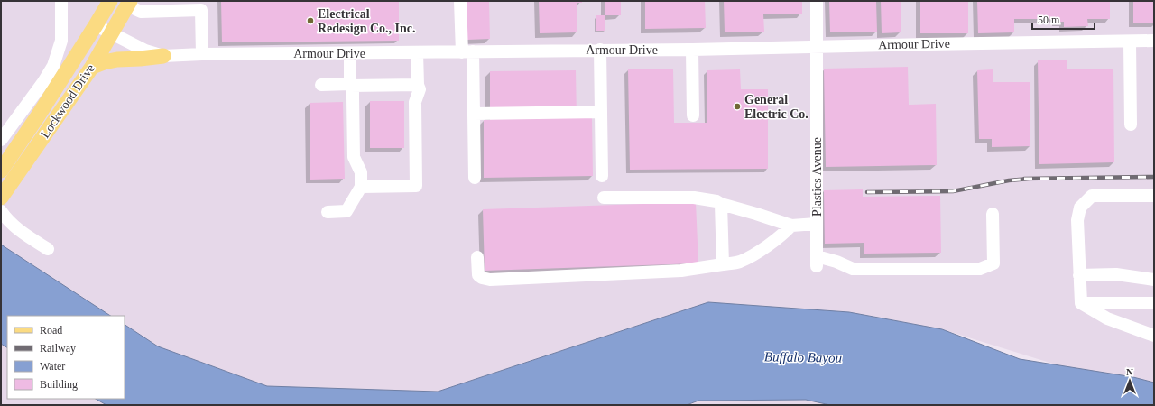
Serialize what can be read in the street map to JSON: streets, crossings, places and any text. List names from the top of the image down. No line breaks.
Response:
{"streets":{"main road":["Lockwood Drive"],"street":["Armour Drive","Plastics Avenue"]},"crossings":[["Armour Drive","Lockwood Drive"],["Armour Drive","Plastics Avenue"]],"water":["Buffalo Bayou"],"places":["Electrical Redesign Co., Inc.","General Electric Co."],"legend":["Road","Railway","Water","Building"],"scale_bar":"50 m","north":"top"}
